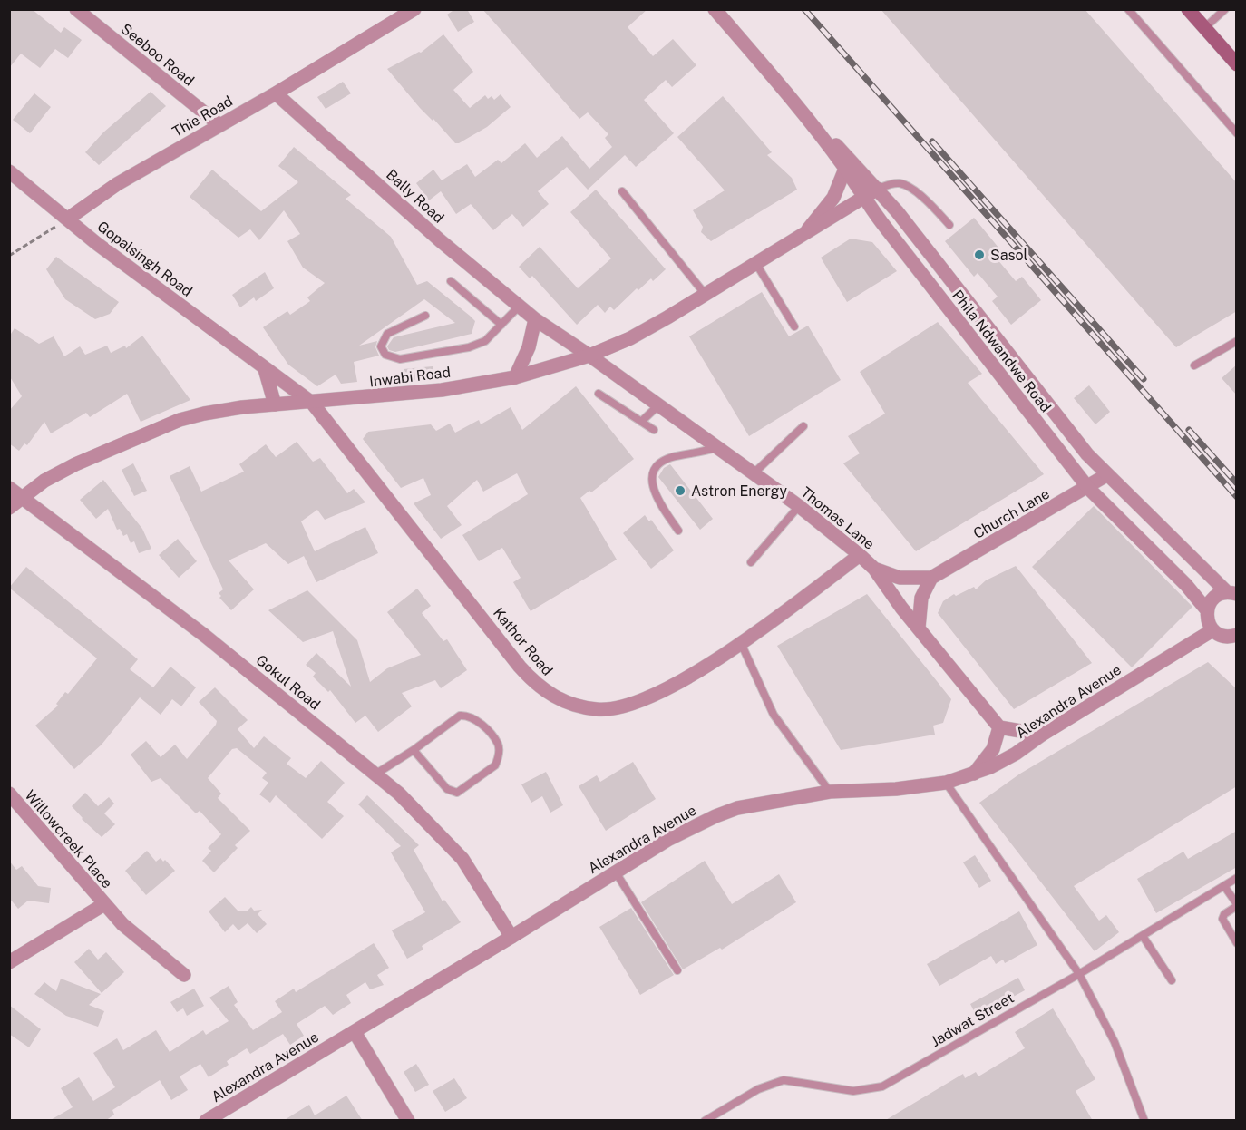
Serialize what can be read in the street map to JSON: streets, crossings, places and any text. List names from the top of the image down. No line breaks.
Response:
{"streets":{"street":["Seeboo Road","Thie Road","Bally Road","Gopalsingh Road","Phila Ndwandwe Road","Inwabi Road","Church Lane","Thomas Lane","Kathor Road","Gokul Road","Alexandra Avenue","Willowcreek Place"],"lane":["Jadwat Street"]},"crossings":[["Seeboo Road","Thie Road"],["Thie Road","Bally Road"],["Thie Road","Gopalsingh Road"],["Bally Road","Inwabi Road"],["Bally Road","Thomas Lane"],["Gopalsingh Road","Inwabi Road"],["Gopalsingh Road","Kathor Road"],["Phila Ndwandwe Road","Inwabi Road"],["Phila Ndwandwe Road","Church Lane"],["Inwabi Road","Thomas Lane"],["Inwabi Road","Kathor Road"],["Inwabi Road","Gokul Road"],["Church Lane","Thomas Lane"],["Thomas Lane","Kathor Road"],["Gokul Road","Alexandra Avenue"]],"places":["Sasol","Astron Energy"]}
